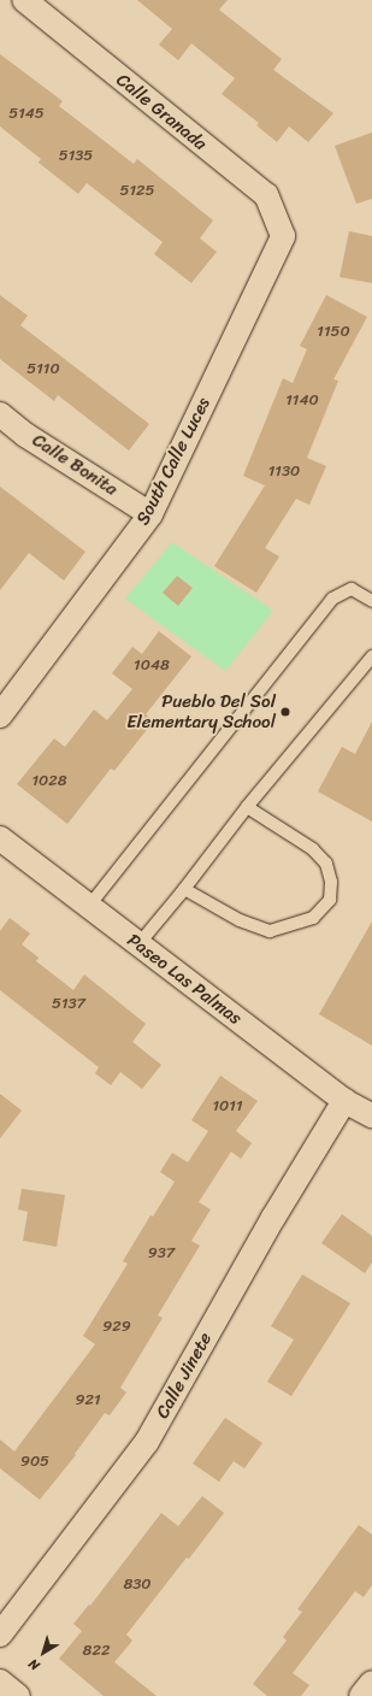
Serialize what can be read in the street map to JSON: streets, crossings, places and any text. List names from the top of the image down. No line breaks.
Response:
{"streets":{"street":["Calle Granada","South Calle Luces","Calle Bonita","Paseo Las Palmas","Calle Jinete"]},"crossings":[["Calle Granada","South Calle Luces"],["South Calle Luces","Calle Bonita"],["Paseo Las Palmas","Calle Jinete"]],"places":["Pueblo Del Sol Elementary School"],"house_numbers":["5145","5135","5125","1150","5110","1140","1130","1048","1028","5137","1011","937","929","921","905","830","822"],"north":"bottom left"}
